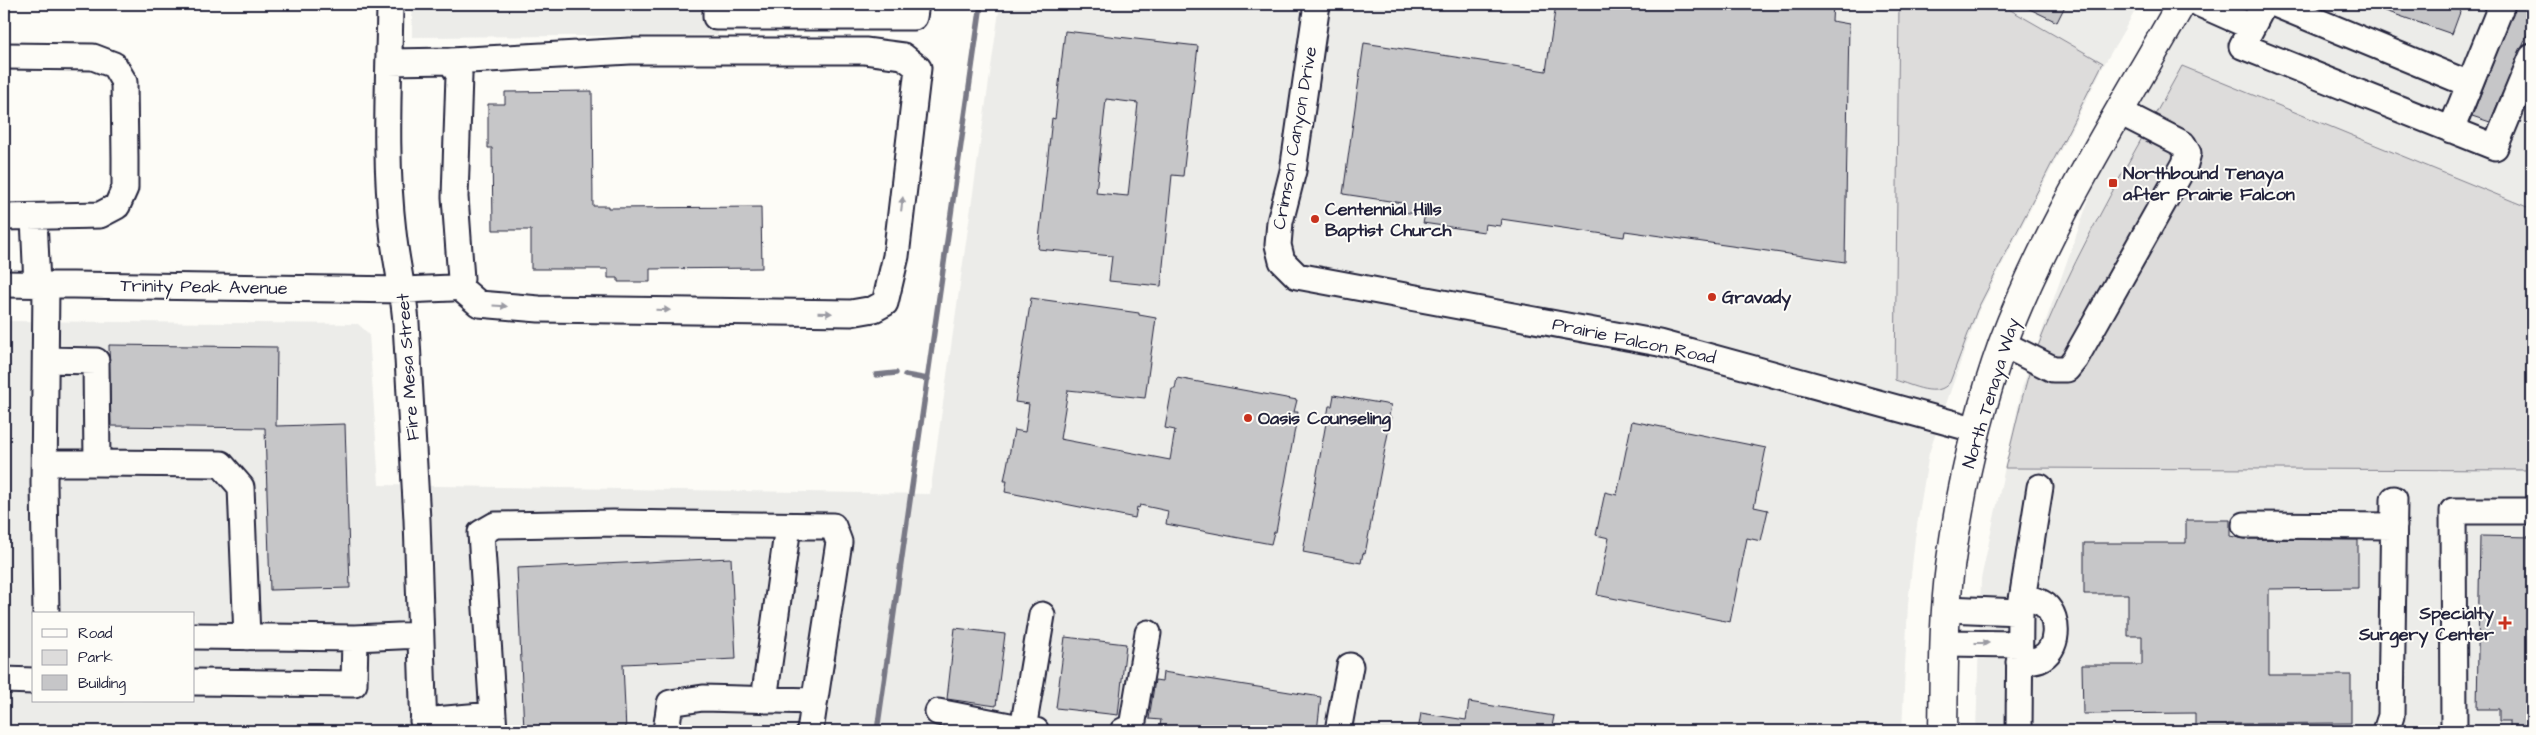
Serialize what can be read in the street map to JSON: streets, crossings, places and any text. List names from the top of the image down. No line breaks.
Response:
{"streets":{"main road":["North Tenaya Way"],"street":["Crimson Canyon Drive","Trinity Peak Avenue","Prairie Falcon Road","Fire Mesa Street"]},"crossings":[["Crimson Canyon Drive","Prairie Falcon Road"],["Trinity Peak Avenue","Fire Mesa Street"],["Prairie Falcon Road","North Tenaya Way"]],"places":{"transit":["Northbound Tenaya after Prairie Falcon"],"other":["Centennial Hills Baptist Church","Gravady","Oasis Counseling"],"health":["Specialty Surgery Center"]},"legend":["Road","Park","Building"]}
